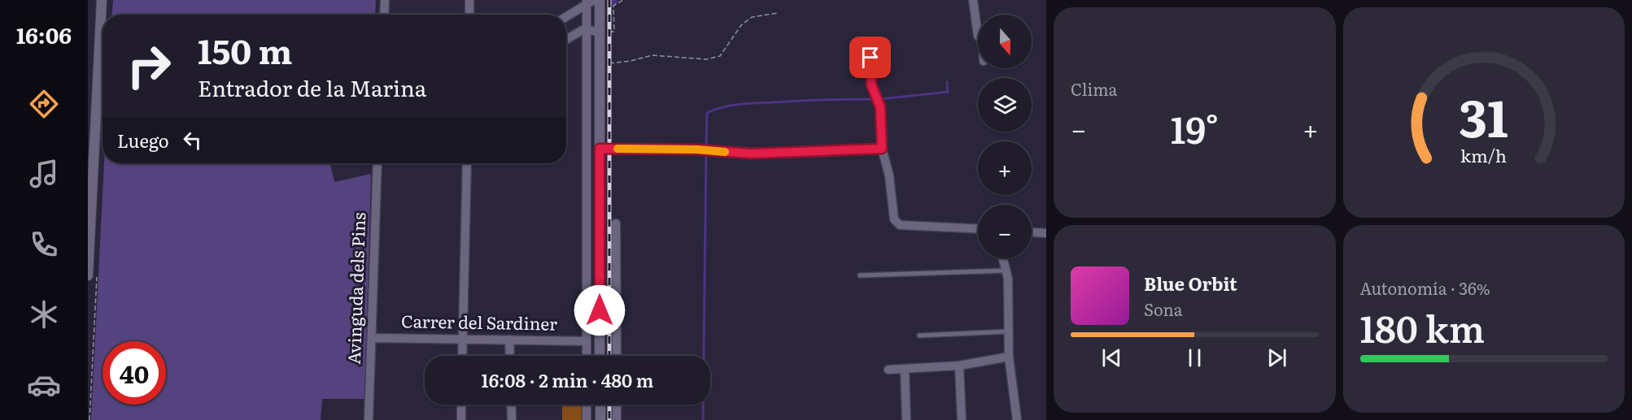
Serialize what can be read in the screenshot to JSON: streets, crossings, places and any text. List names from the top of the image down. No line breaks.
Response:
{"streets":{"street":["Avinguda dels Pins","Carrer del Sardiner"]},"crossings":[["Avinguda dels Pins","Carrer del Sardiner"]],"north":"bottom","page":{"tabs":"16:06","tile":["Clima",["Autonomía · 36%","180 km"]],"map_buttons":["+","−"],"turn":["150 m","Entrador de la Marina"],"heat":["−","19°","+"],"then":"Luego","song":["Blue Orbit","Sona"],"limit":"40","trip":"16:08 · 2 min · 480 m","gauge":["31","km/h"]}}
